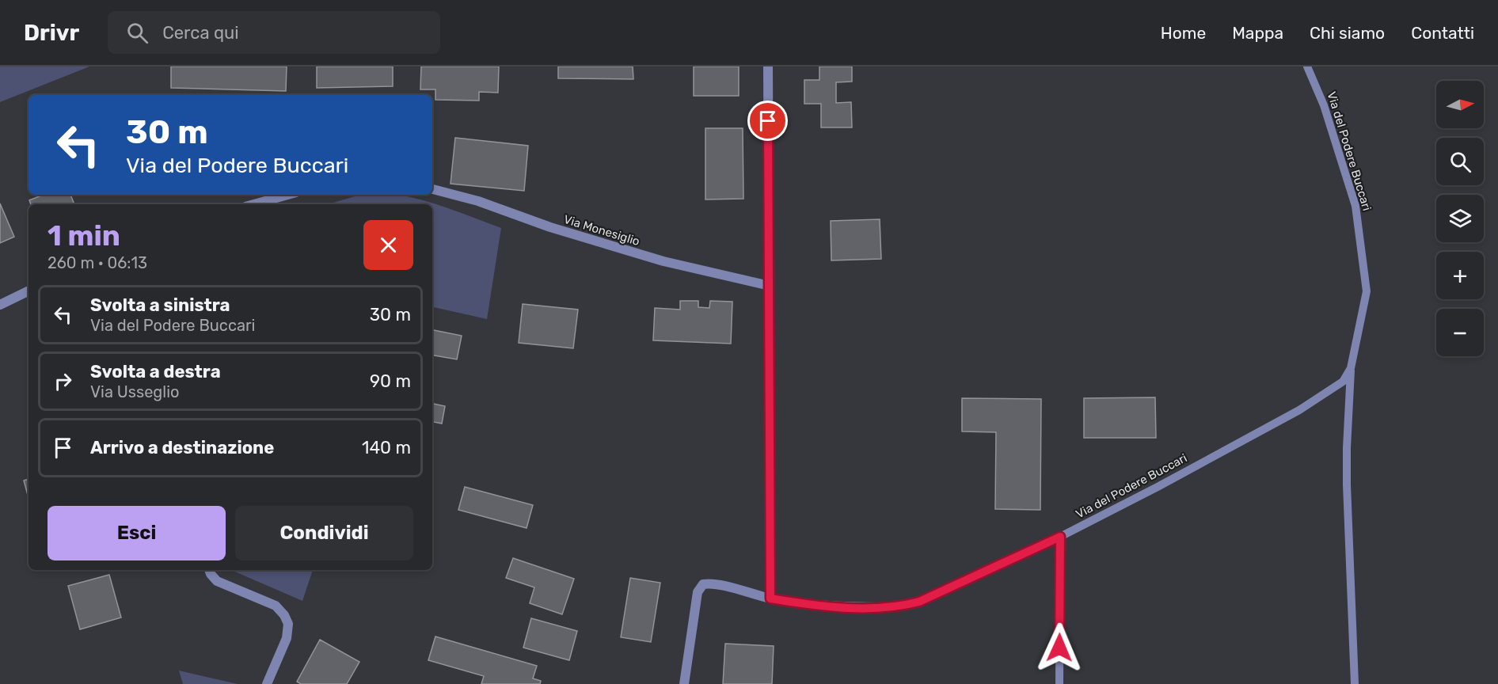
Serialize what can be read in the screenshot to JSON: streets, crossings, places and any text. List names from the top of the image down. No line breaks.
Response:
{"streets":{"street":["Via del Podere Buccari","Via Monesiglio"]},"north":"right","page":{"header":"Drivr","search":"Cerca qui","nav":["Home","Mappa","Chi siamo","Contatti"],"map_buttons":["+","−"],"turn":["30 m","Via del Podere Buccari"],"heading":["1 min","260 m · 06:13"],"list":[{"name":"Svolta a sinistra","note":"Via del Podere Buccari","value":"30 m"},{"name":"Svolta a destra","note":"Via Usseglio","value":"90 m"},{"name":"Arrivo a destinazione","value":"140 m"}],"buttons":["Esci","Condividi"]}}
